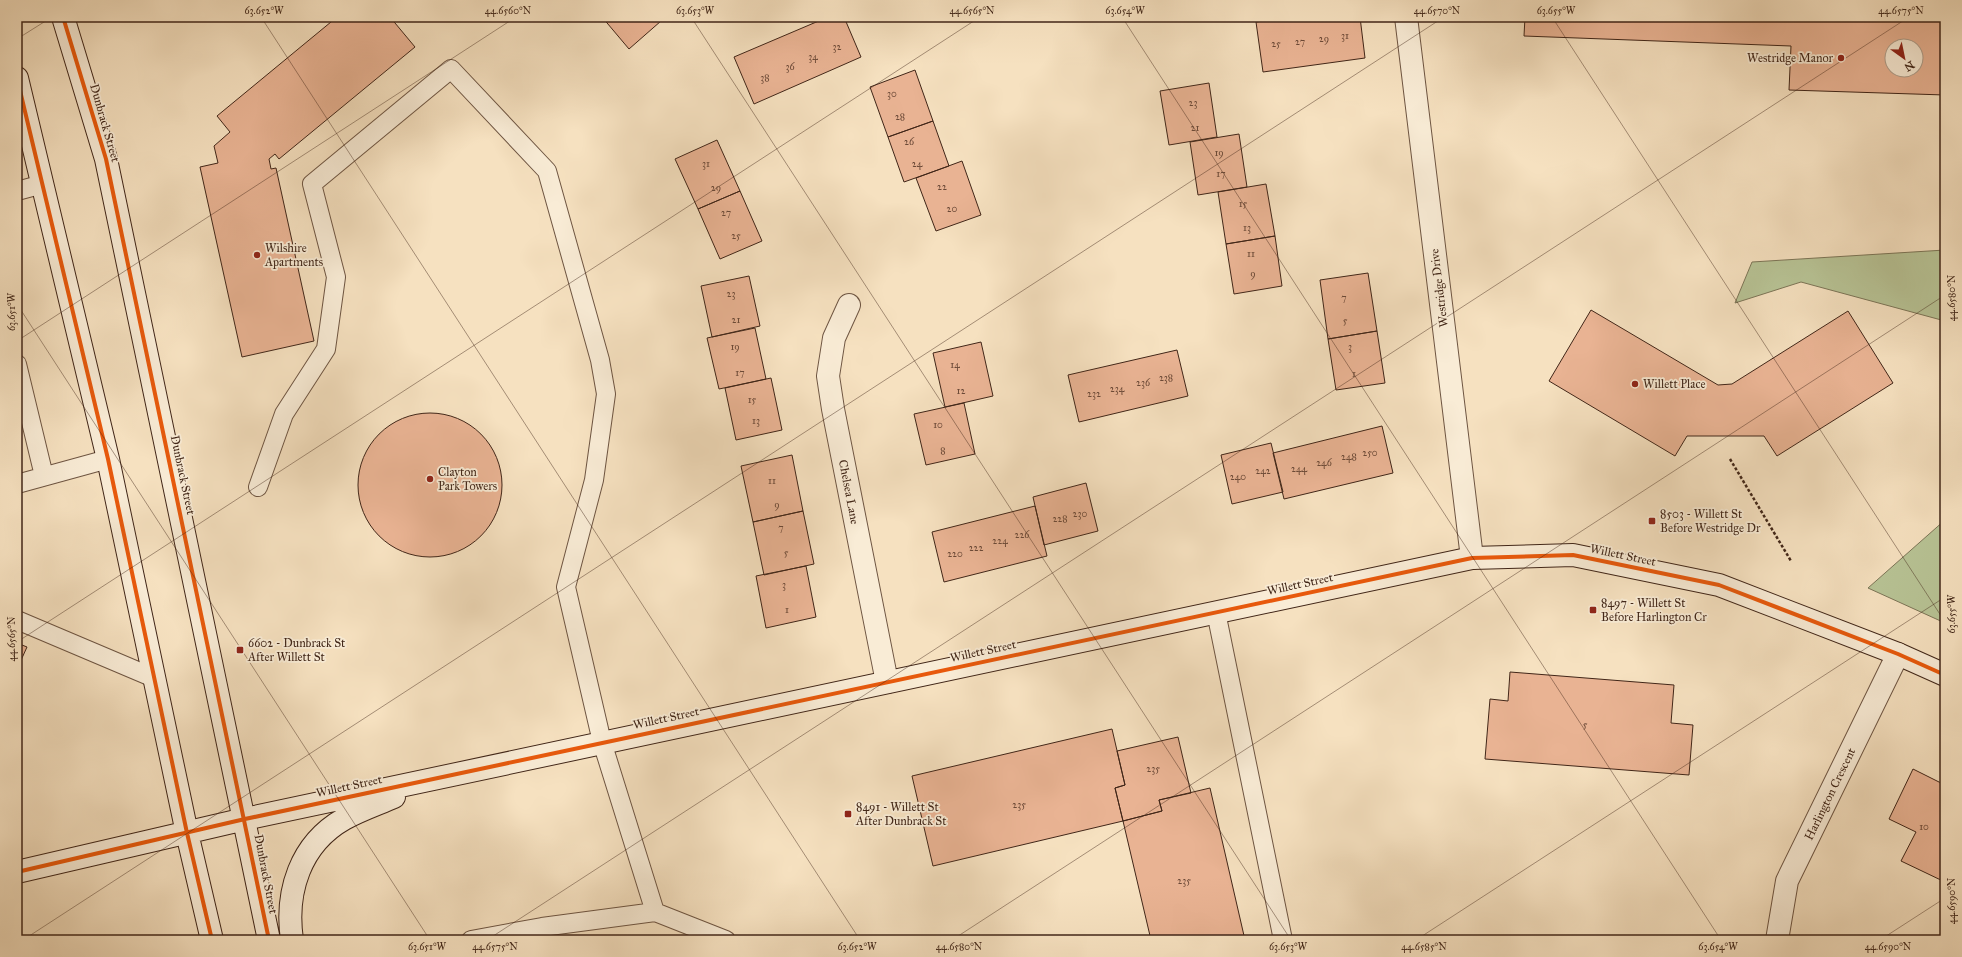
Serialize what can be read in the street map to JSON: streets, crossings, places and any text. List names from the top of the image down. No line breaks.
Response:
{"streets":{"street":["Dunbrack Street","Westridge Drive","Chelsea Lane","Willett Street","Harlington Crescent"]},"crossings":[["Dunbrack Street","Willett Street"],["Westridge Drive","Willett Street"],["Chelsea Lane","Willett Street"],["Willett Street","Harlington Crescent"]],"places":{"other":["Westridge Manor","Wilshire Apartments","Willett Place","Clayton Park Towers"],"transit":["8503 - Willett St Before Westridge Dr","8497 - Willett St Before Harlington Cr","6602 - Dunbrack St After Willett St","8491 - Willett St After Dunbrack St"]},"house_numbers":["31","29","27","25","32","34","36","38","30","23","28","21","26","19","31","24","17","22","29","15","20","27","13","25","11","9","23","7","21","5","19","3","14","17","1","238","236","234","12","232","15","13","10","8","250","248","246","244","242","240","11","9","230","228","7","226","224","222","5","220","3","1","5","235","235","10","235"],"north":"bottom right","coordinates":["63.652°W","44.6560°N","63.653°W","44.6565°N","63.654°W","44.6570°N","63.655°W","44.6575°N","44.6580°N","63.651°W","44.6590°N","44.6585°N"]}
